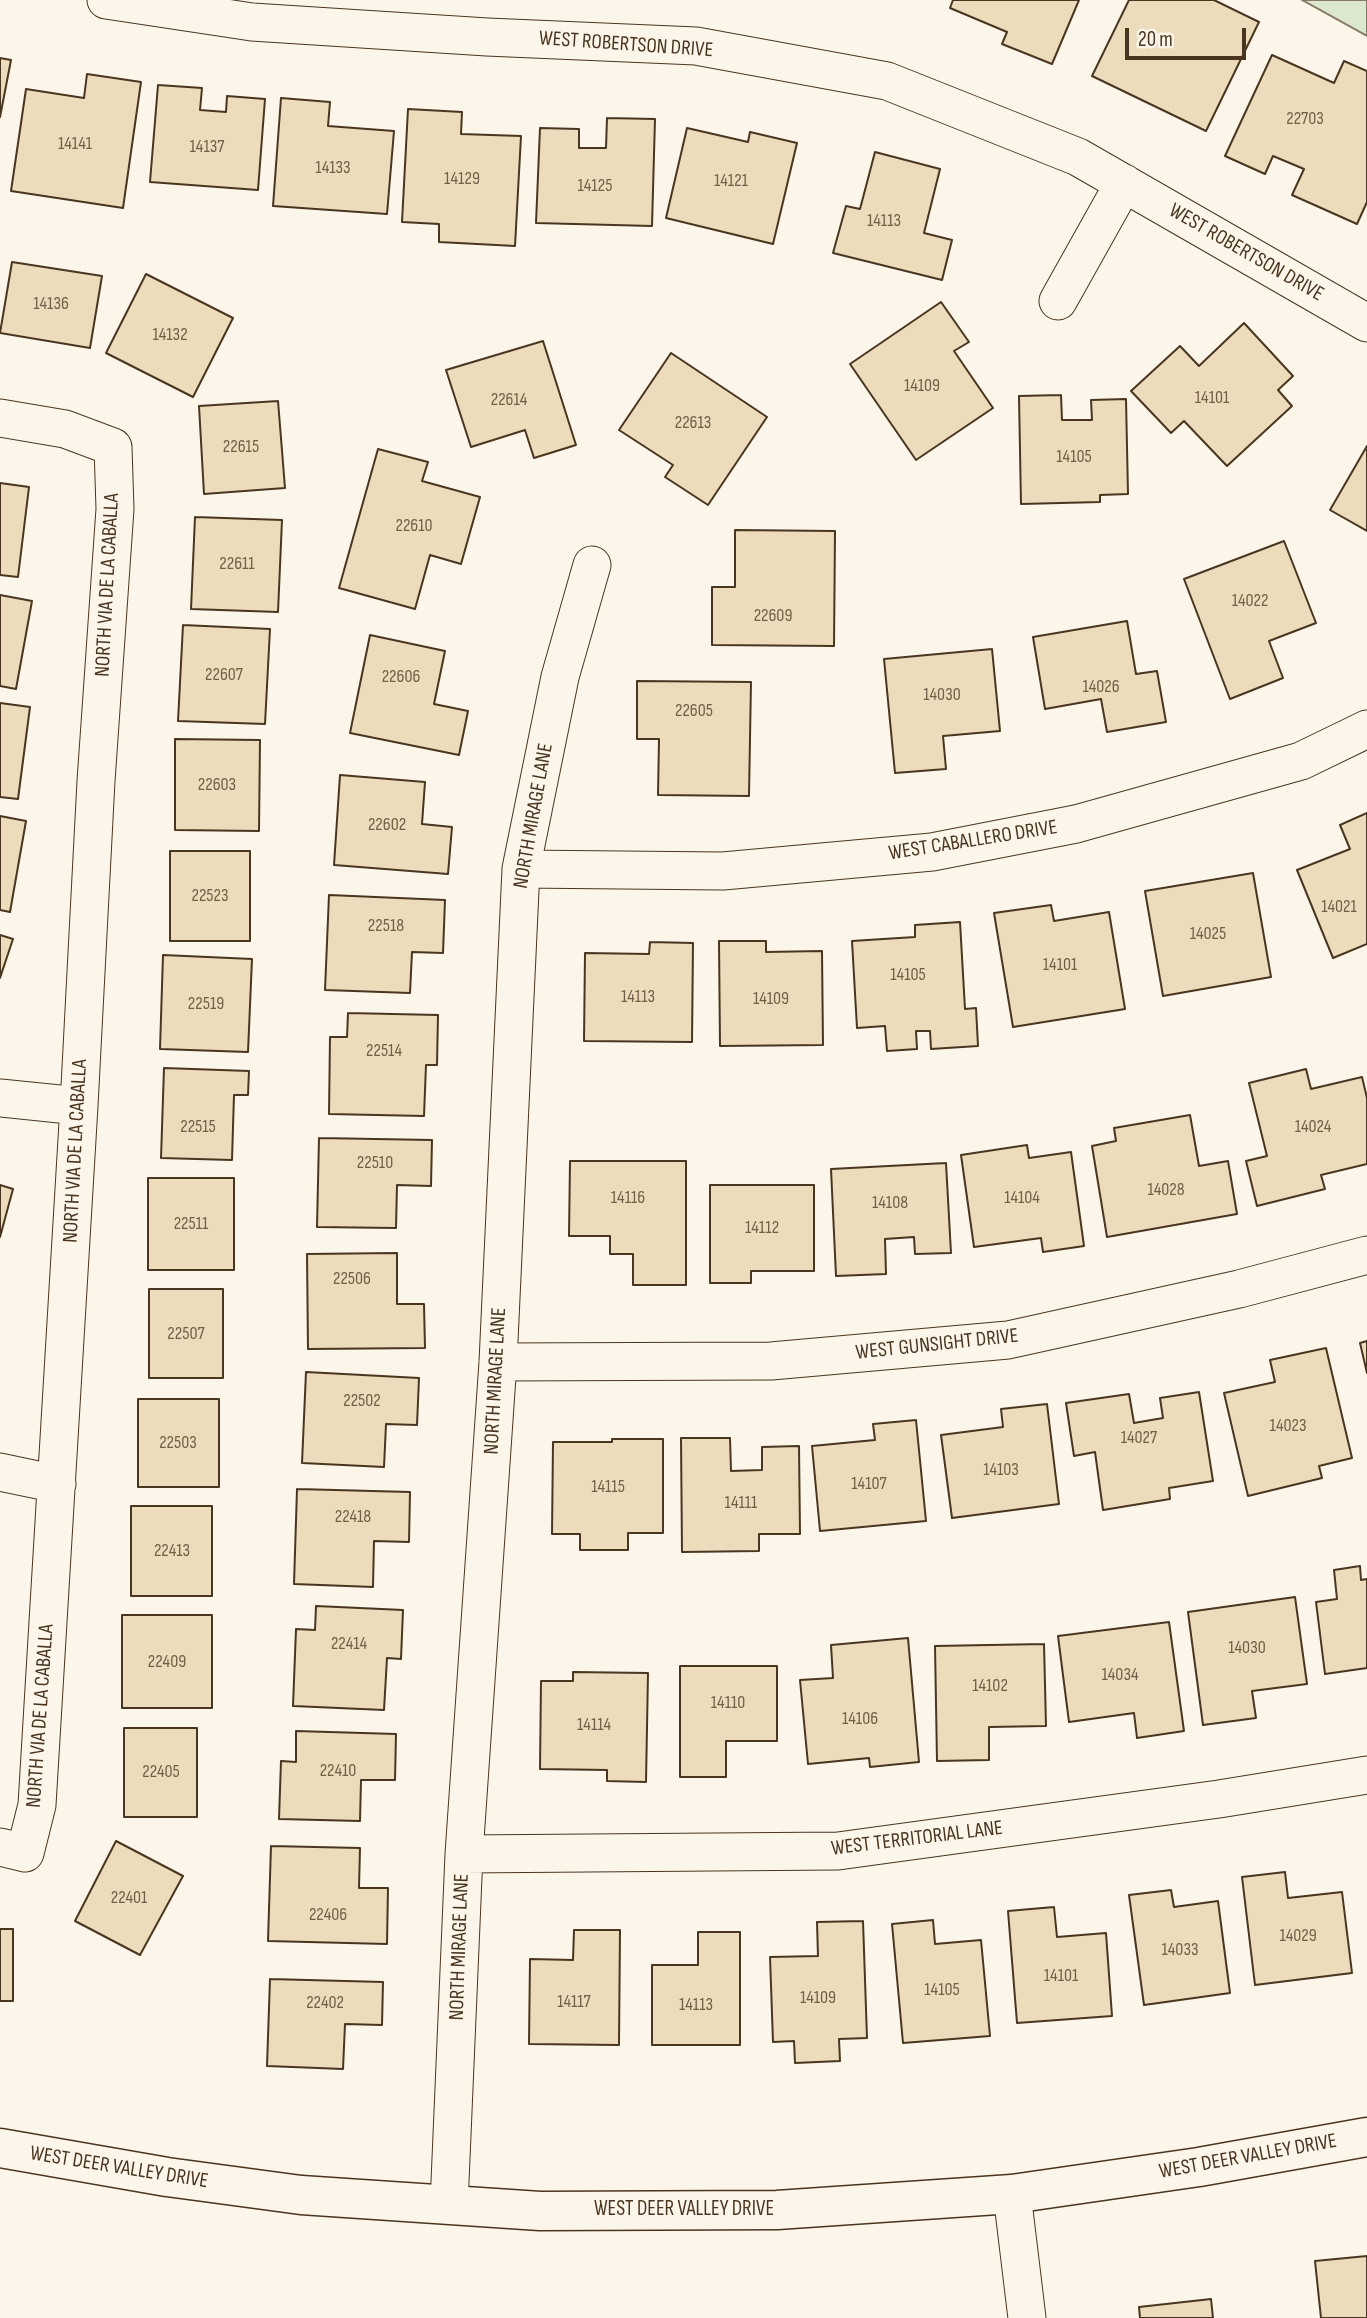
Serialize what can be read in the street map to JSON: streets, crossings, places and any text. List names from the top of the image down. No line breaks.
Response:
{"streets":{"street":["WEST ROBERTSON DRIVE","NORTH VIA DE LA CABALLA","NORTH MIRAGE LANE","WEST CABALLERO DRIVE","WEST GUNSIGHT DRIVE","WEST TERRITORIAL LANE","WEST DEER VALLEY DRIVE"]},"crossings":[["NORTH MIRAGE LANE","WEST CABALLERO DRIVE"],["NORTH MIRAGE LANE","WEST GUNSIGHT DRIVE"],["NORTH MIRAGE LANE","WEST TERRITORIAL LANE"],["NORTH MIRAGE LANE","WEST DEER VALLEY DRIVE"]],"house_numbers":["22703","14141","14137","14133","14129","14121","14125","14113","14136","14132","14109","14101","22614","22613","22615","14105","22610","22611","14022","22609","22607","22606","14026","14030","22605","22603","22602","22523","14021","22518","14025","14101","14105","14113","14109","22519","22514","22515","14024","22510","14028","14116","14104","14108","22511","14112","22506","22507","22502","14023","14027","22503","14103","14107","14115","14111","22418","22413","22414","14030","22409","14034","14102","14110","14106","14114","22410","22405","22401","22406","14029","14033","14101","14105","14109","14117","22402","14113"],"scale_bar":"20 m"}
